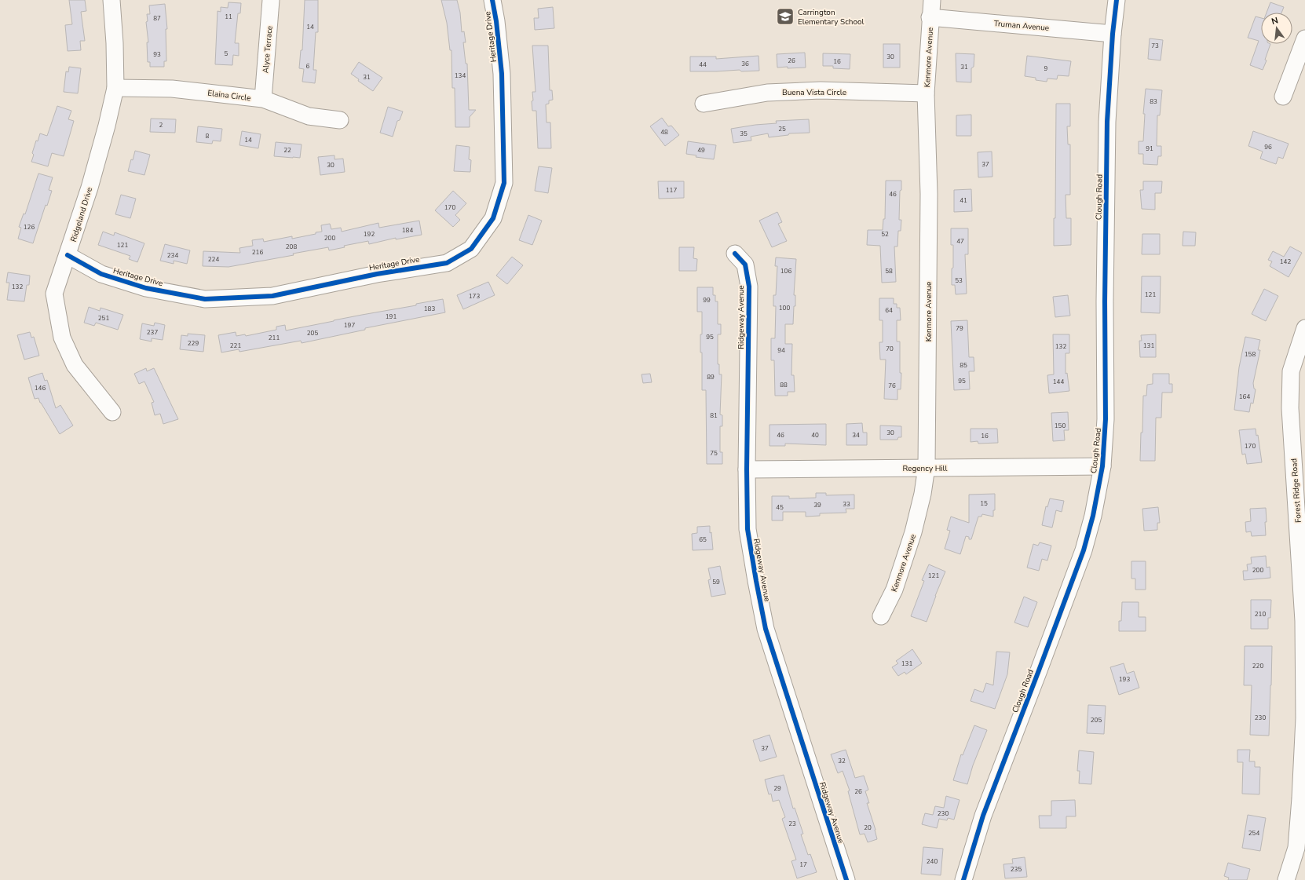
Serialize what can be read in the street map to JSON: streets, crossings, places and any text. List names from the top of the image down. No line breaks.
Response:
{"streets":{"street":["Truman Avenue","Heritage Drive","Alyce Terrace","Kenmore Avenue","Buena Vista Circle","Elaina Circle","Clough Road","Ridgeland Drive","Ridgeway Avenue","Regency Hill","Forest Ridge Road"]},"crossings":[["Truman Avenue","Kenmore Avenue"],["Truman Avenue","Clough Road"],["Heritage Drive","Ridgeland Drive"],["Alyce Terrace","Elaina Circle"],["Kenmore Avenue","Buena Vista Circle"],["Kenmore Avenue","Regency Hill"],["Elaina Circle","Ridgeland Drive"],["Clough Road","Regency Hill"],["Ridgeway Avenue","Regency Hill"]],"places":{"school or university":["Carrington Elementary School"]},"house_numbers":["11","87","14","73","5","93","30","26","16","36","44","6","31","9","134","31","83","2","25","48","35","8","14","96","91","22","49","37","30","117","46","41","170","126","184","192","52","200","47","121","208","216","234","224","142","106","58","53","132","121","173","99","100","183","64","191","251","197","79","237","205","95","211","229","221","131","132","70","94","158","85","89","95","144","88","76","146","164","81","150","30","46","40","34","16","170","75","15","33","39","45","65","200","121","59","210","131","220","193","230","205","37","32","29","26","230","23","20","254","240","17","235"],"north":"top"}
